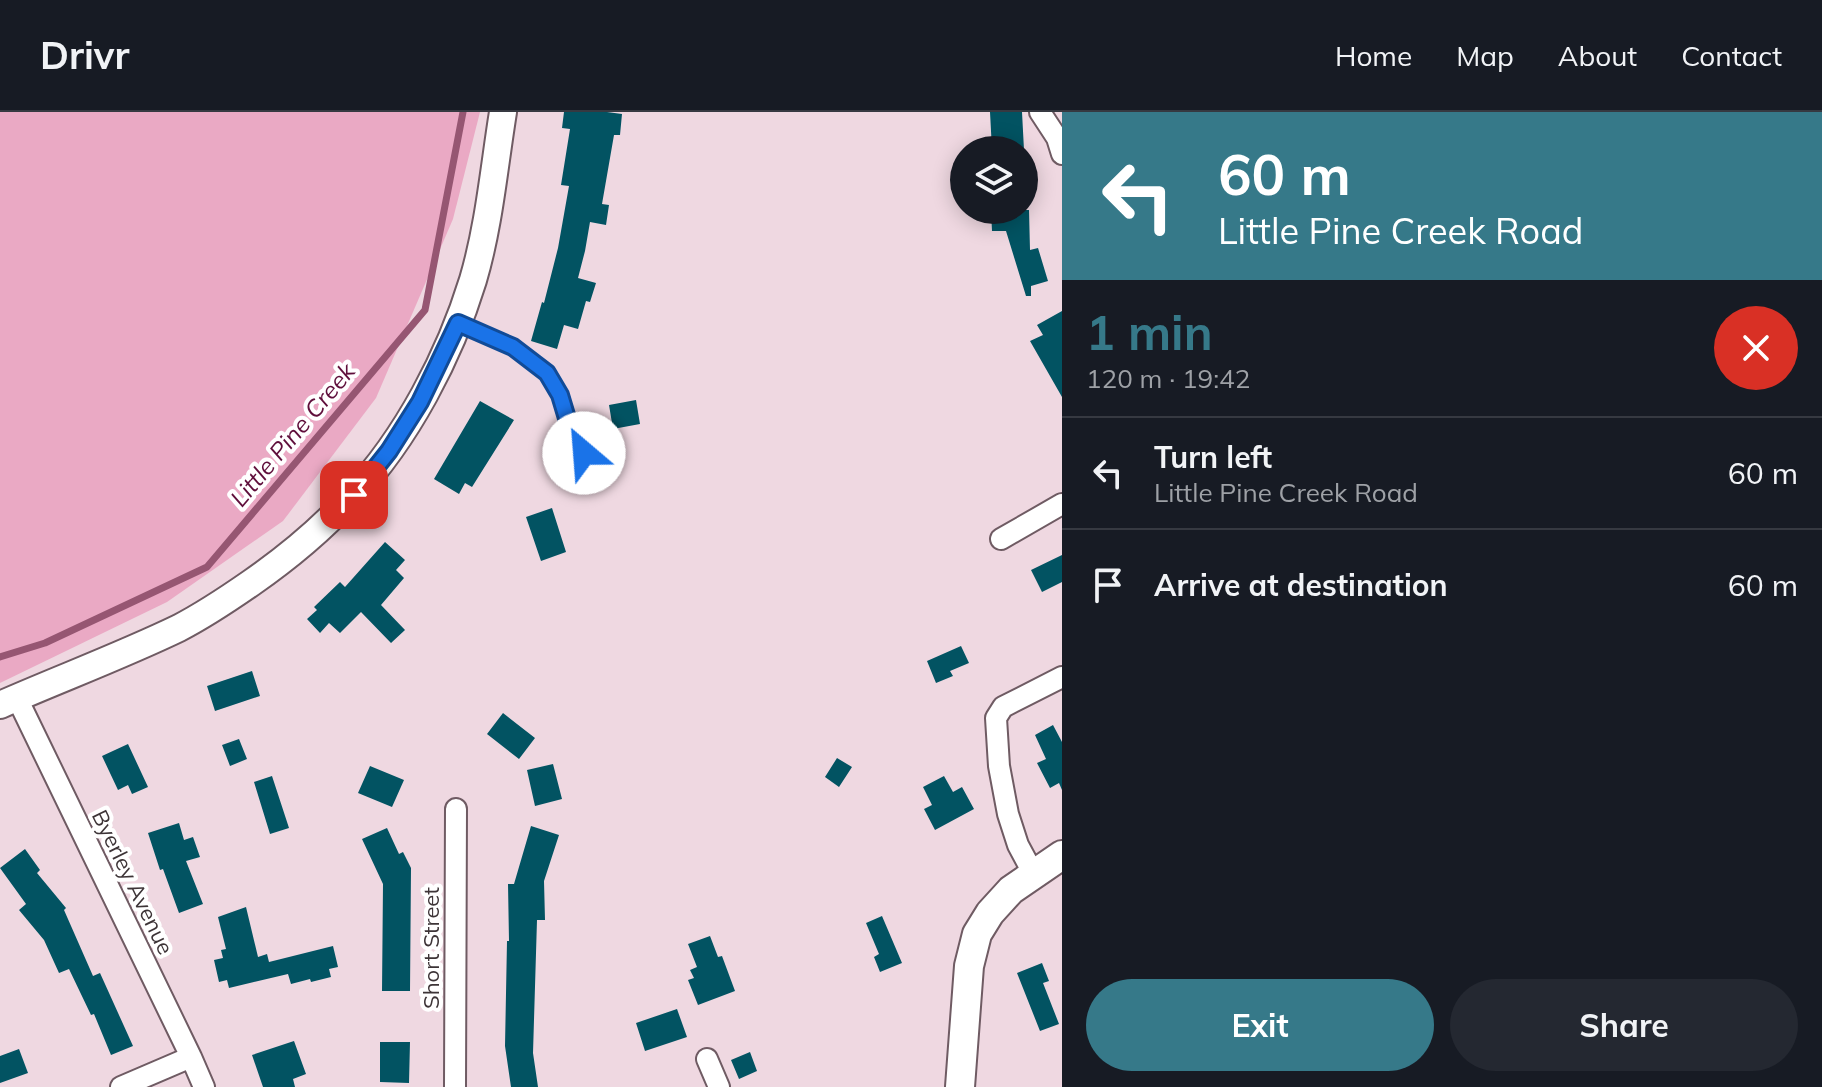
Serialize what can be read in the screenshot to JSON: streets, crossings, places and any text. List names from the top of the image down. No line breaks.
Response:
{"streets":{"street":["Byerley Avenue","Short Street"]},"water":["Little Pine Creek"],"page":{"header":"Drivr","nav":["Home","Map","About","Contact"],"turn":["60 m","Little Pine Creek Road"],"heading":["1 min","120 m · 19:42"],"list":[{"name":"Turn left","note":"Little Pine Creek Road","value":"60 m"},{"name":"Arrive at destination","value":"60 m"}],"buttons":["Exit","Share"]}}
